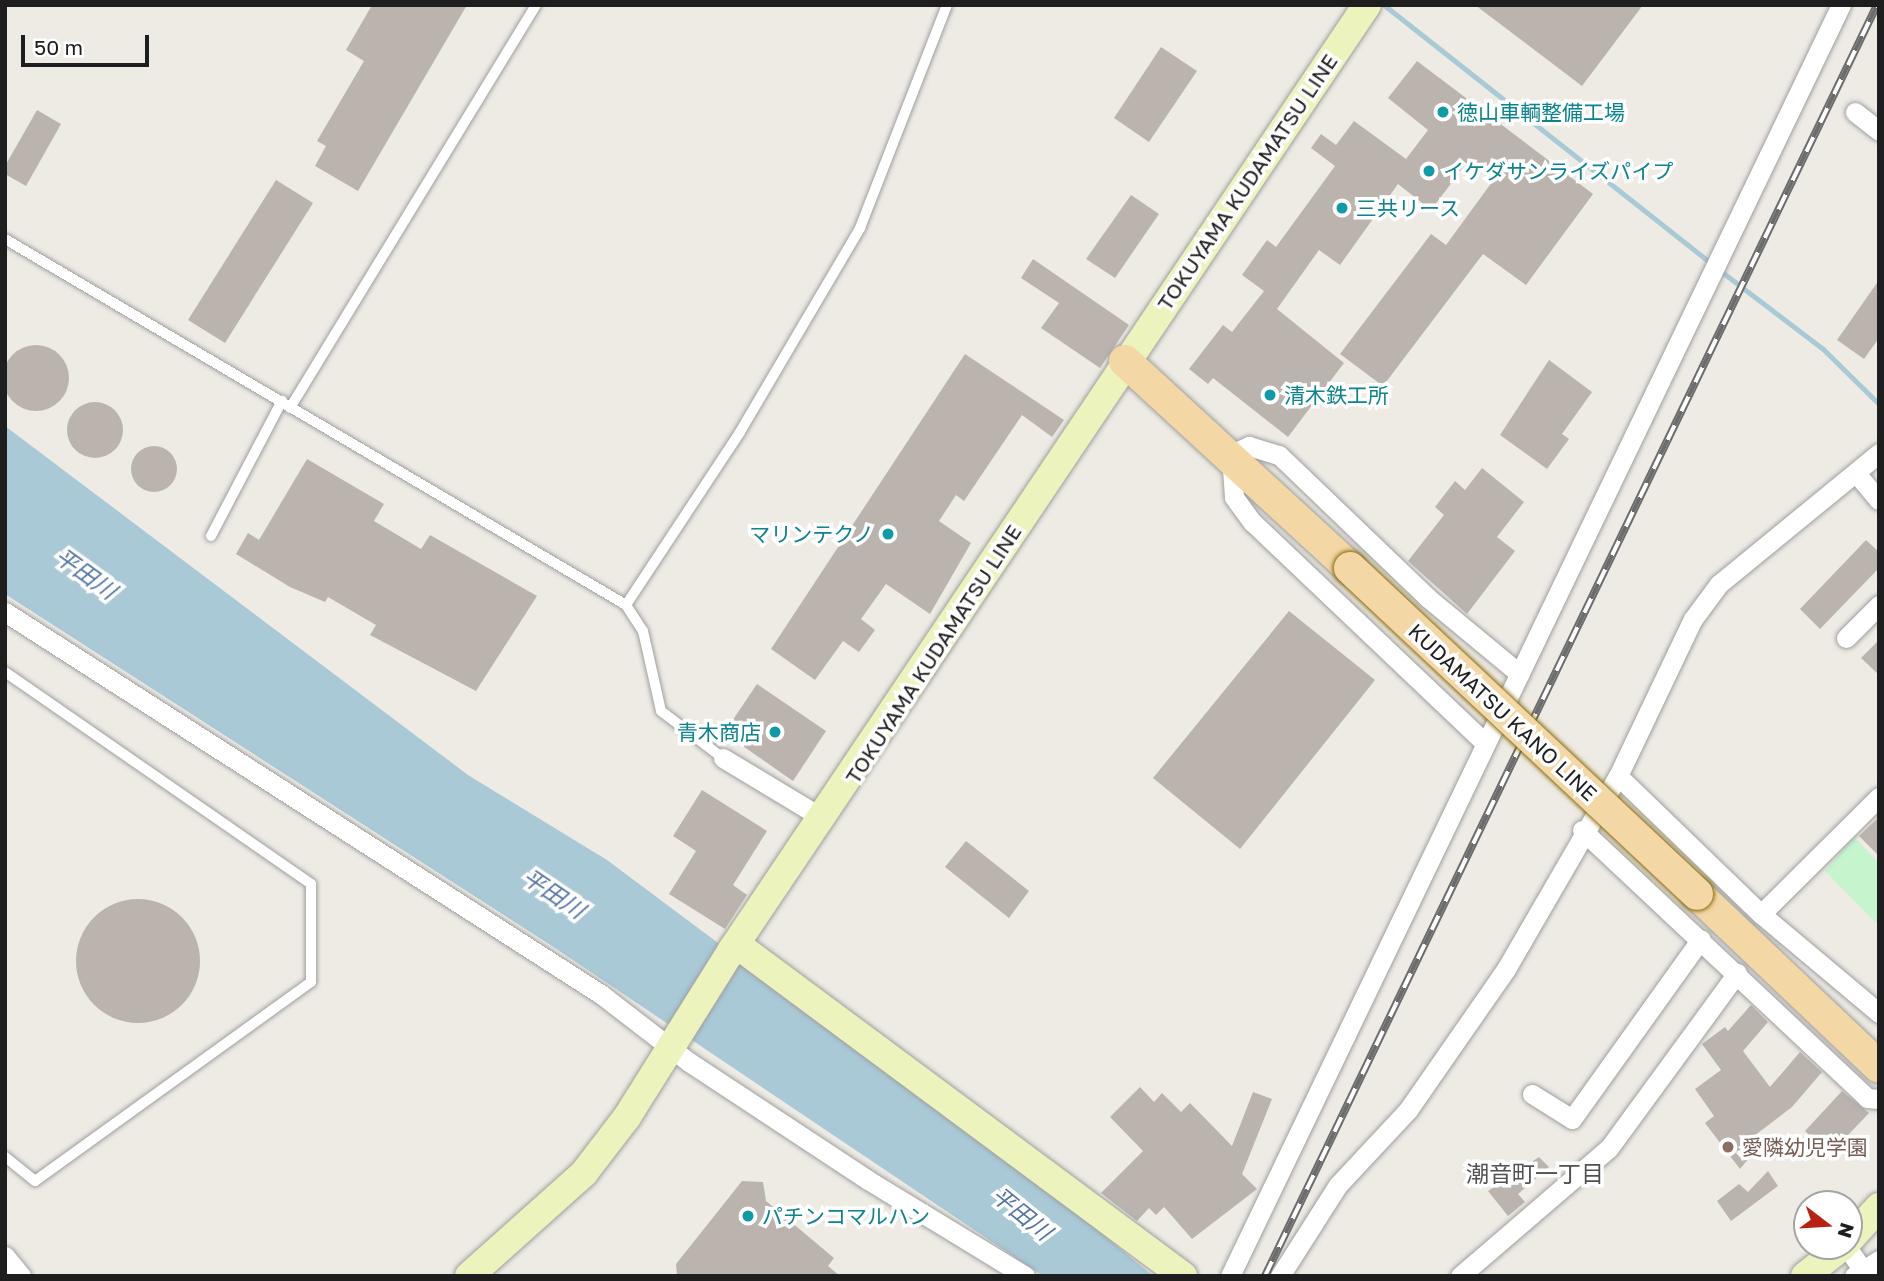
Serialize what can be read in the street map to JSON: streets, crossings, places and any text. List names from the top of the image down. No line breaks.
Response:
{"streets":{"main road":["TOKUYAMA KUDAMATSU LINE","KUDAMATSU KANO LINE"]},"crossings":[["TOKUYAMA KUDAMATSU LINE","KUDAMATSU KANO LINE"]],"districts":["潮音町一丁目"],"water":["平田川"],"places":["徳山車輌整備工場","イケダサンライズパイプ","三共リース","清木鉄工所","マリンテクノ","青木商店","愛隣幼児学園","パチンコマルハン"],"scale_bar":"50 m","north":"right"}
